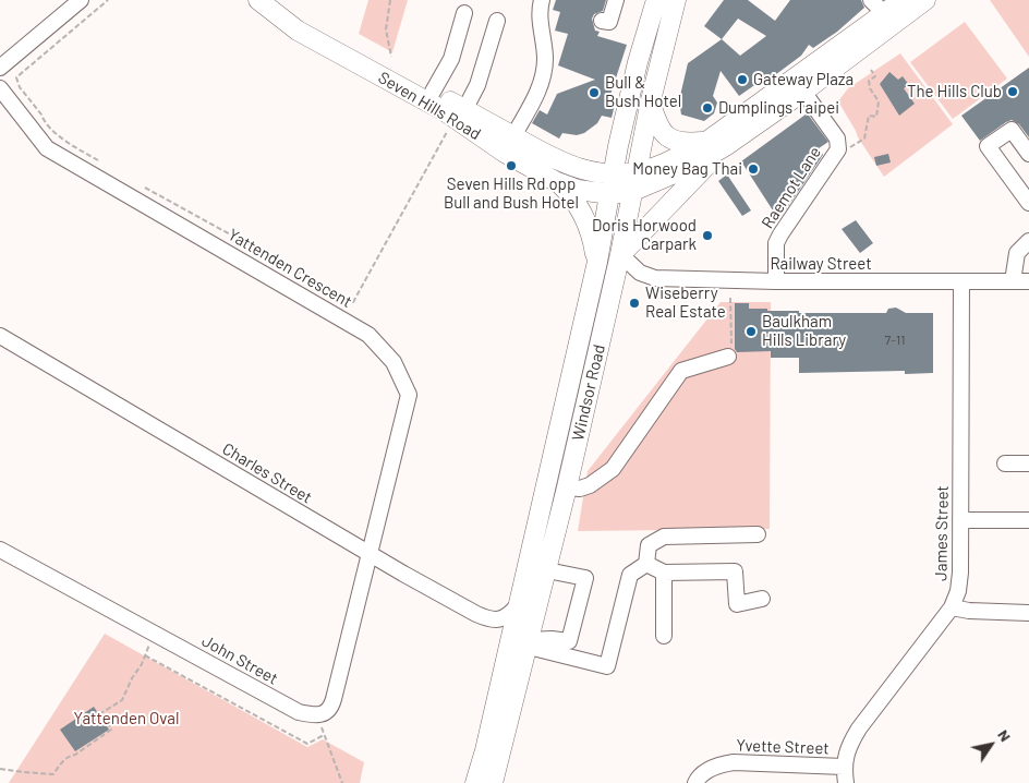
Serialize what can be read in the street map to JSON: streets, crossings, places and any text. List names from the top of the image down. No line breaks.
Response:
{"streets":{"main road":["Seven Hills Road","Windsor Road"],"street":["Raemot Lane","Railway Street","Yattenden Crescent","Charles Street","James Street","John Street","Yvette Street"]},"crossings":[["Seven Hills Road","Windsor Road"],["Raemot Lane","Railway Street"],["Railway Street","Windsor Road"],["Railway Street","James Street"],["Yattenden Crescent","Charles Street"],["Windsor Road","Charles Street"],["James Street","Yvette Street"]],"parks":["Yattenden Oval"],"places":["Gateway Plaza","The Hills Club","Bull & Bush Hotel","Dumplings Taipei","Seven Hills Rd opp Bull and Bush Hotel","Money Bag Thai","Doris Horwood Carpark","Wiseberry Real Estate","Baulkham Hills Library"],"house_numbers":["7-11"],"north":"top right"}
